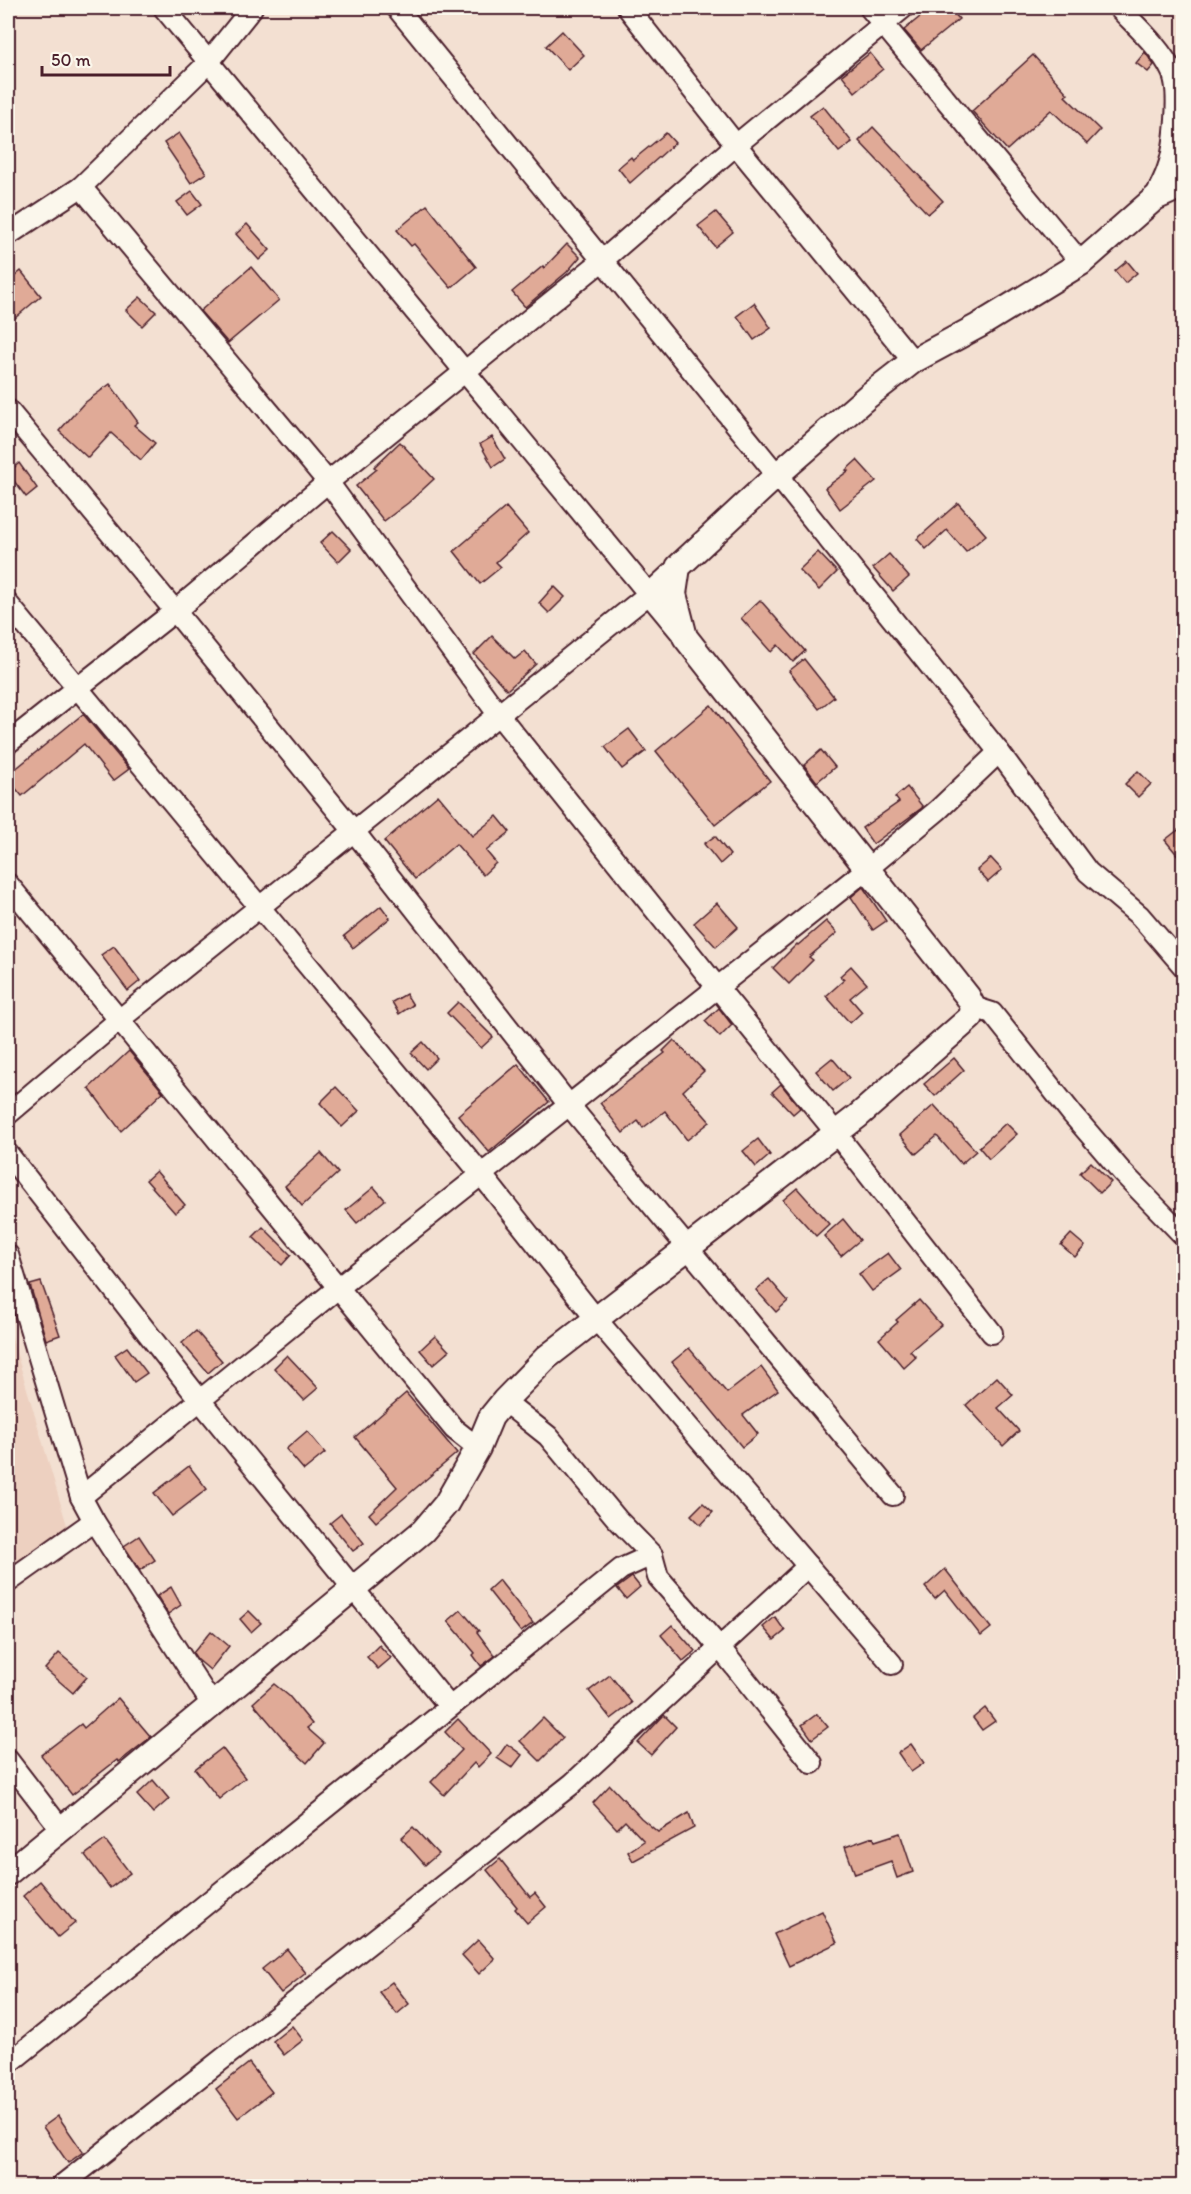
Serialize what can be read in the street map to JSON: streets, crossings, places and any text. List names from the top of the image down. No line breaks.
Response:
{"scale_bar":"50 m"}
